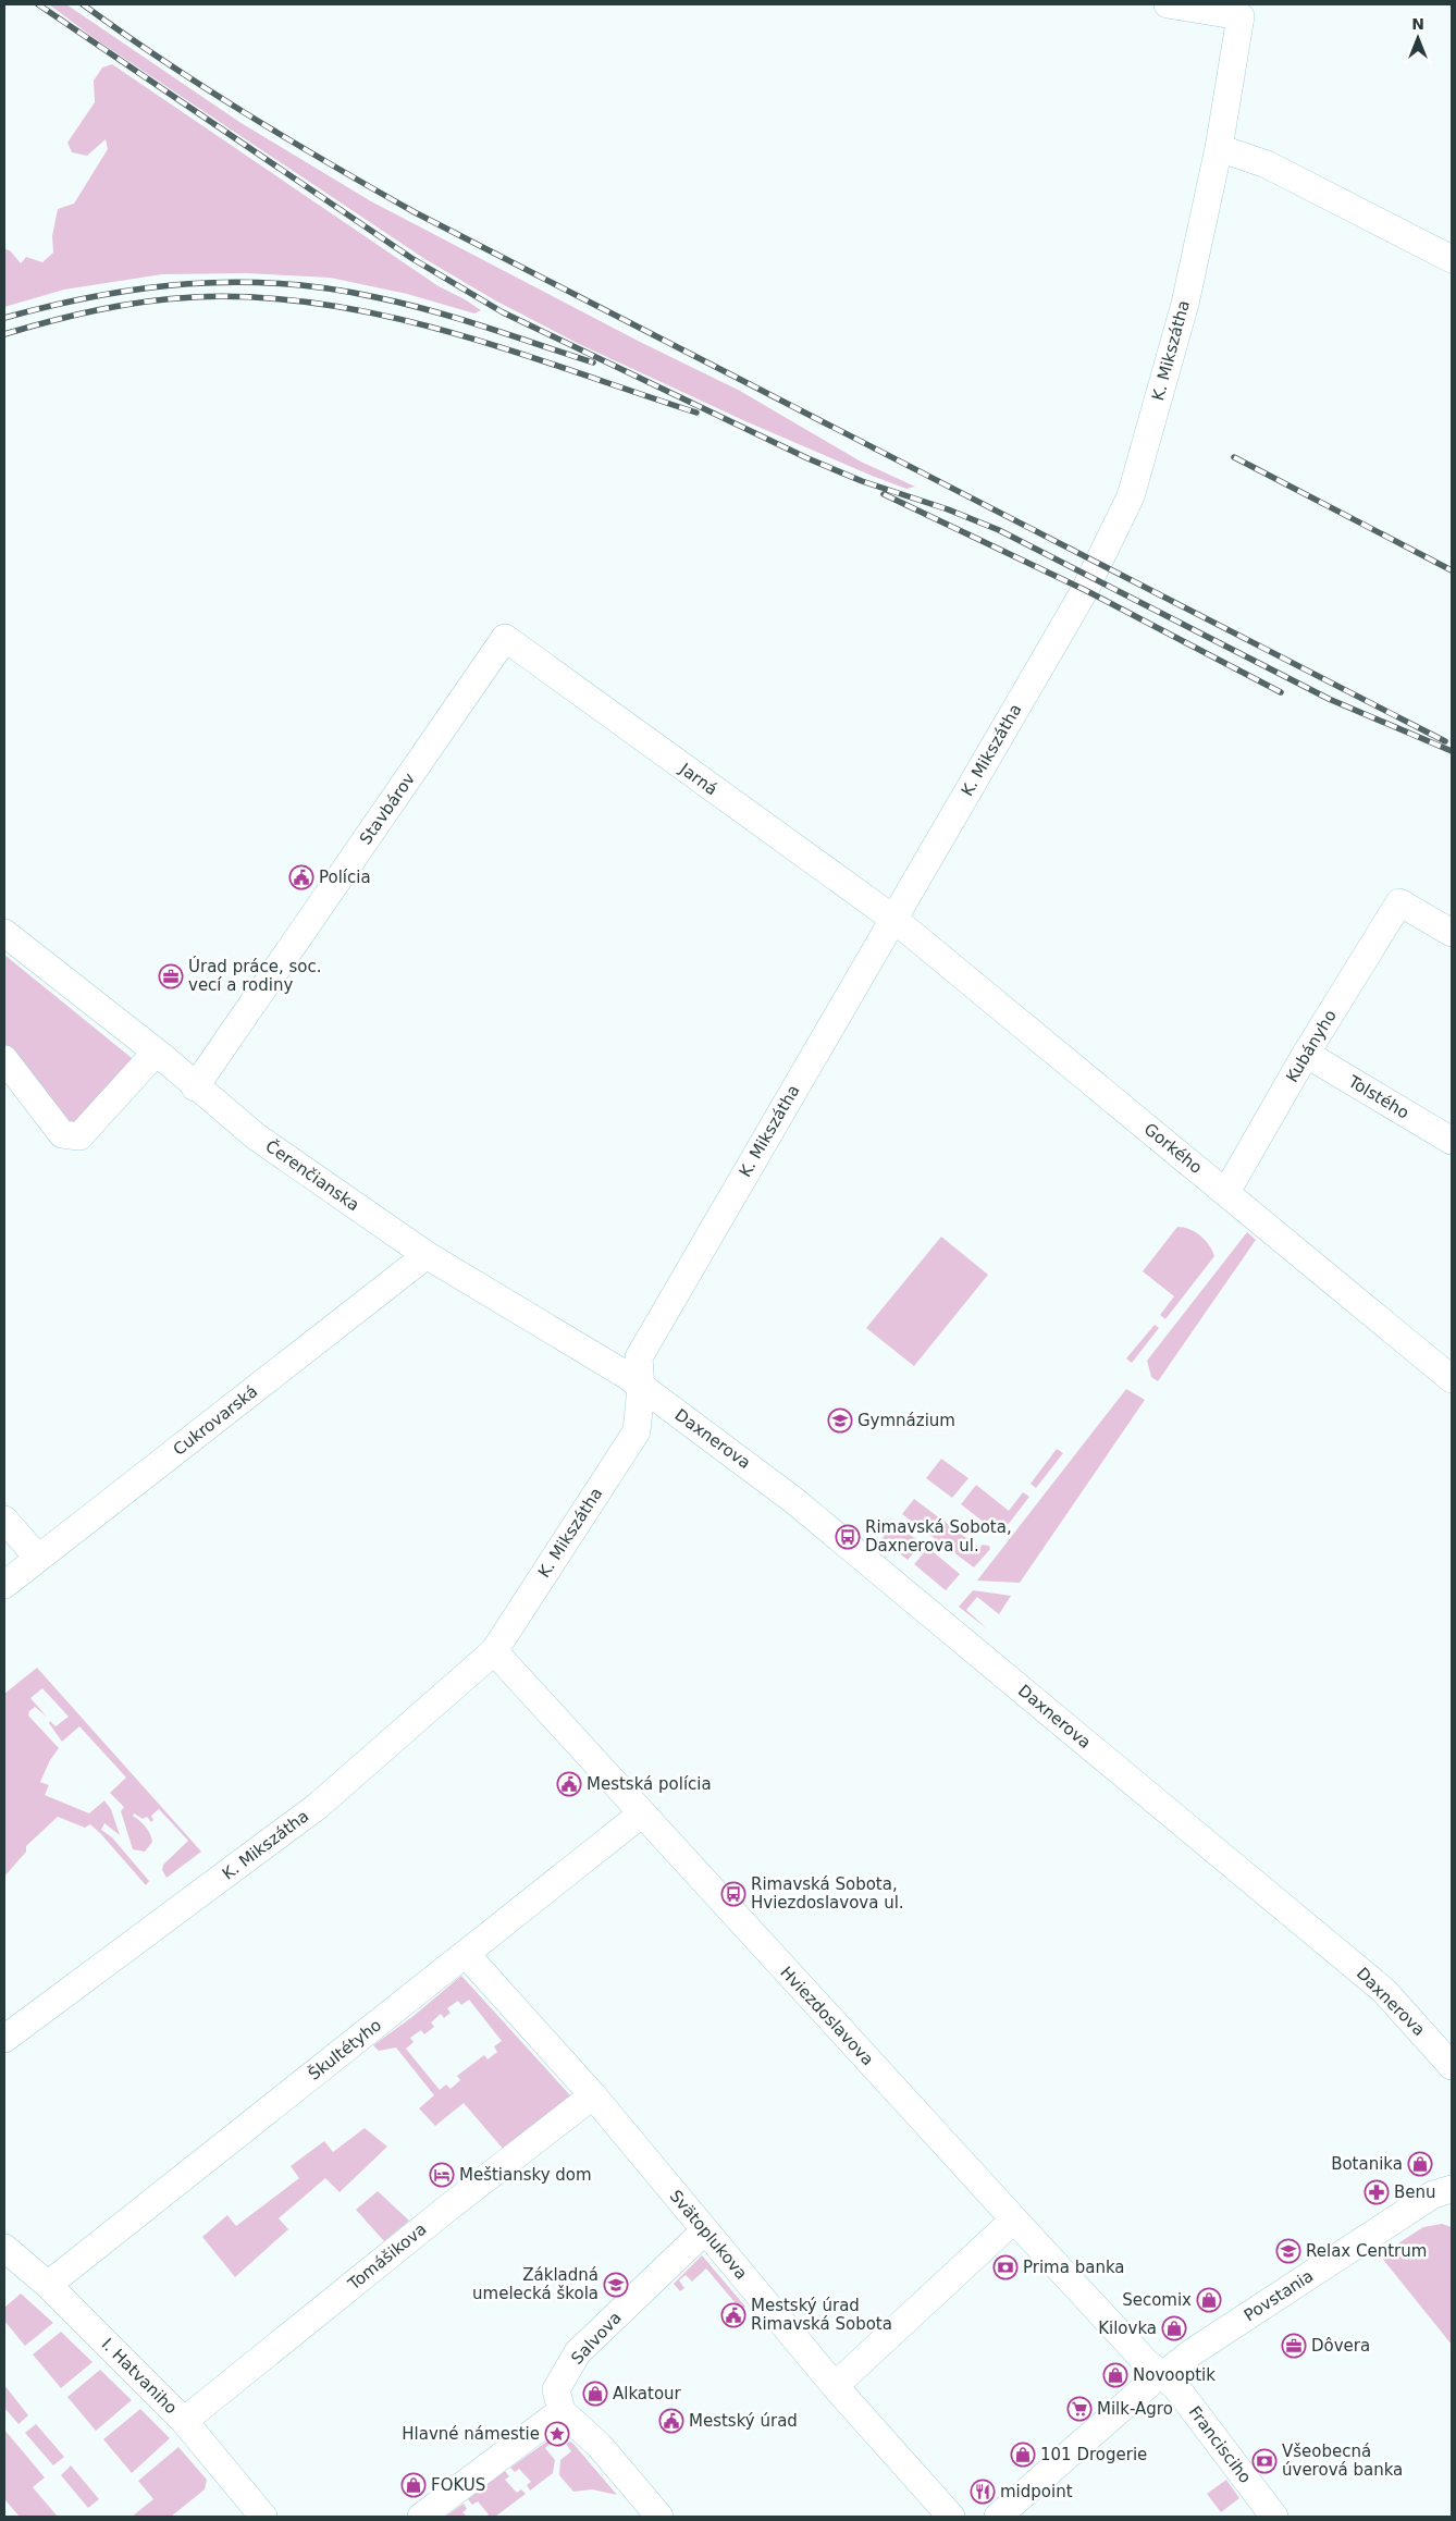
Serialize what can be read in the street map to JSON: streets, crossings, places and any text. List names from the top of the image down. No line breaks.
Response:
{"streets":{"street":["K. Mikszátha","Jarná","Stavbárov","Kubányho","Tolstého","Gorkého","Čerenčianska","Cukrovarská","Daxnerova","Hviezdoslavova","Škultétyho","Svätoplukova","Tomášikova","Povstania","Salvova","I. Hatvaniho","Francisciho"]},"crossings":[["K. Mikszátha","Jarná"],["K. Mikszátha","Gorkého"],["K. Mikszátha","Čerenčianska"],["K. Mikszátha","Daxnerova"],["K. Mikszátha","Hviezdoslavova"],["Jarná","Stavbárov"],["Jarná","Gorkého"],["Stavbárov","Čerenčianska"],["Kubányho","Tolstého"],["Kubányho","Gorkého"],["Čerenčianska","Cukrovarská"],["Čerenčianska","Daxnerova"],["Hviezdoslavova","Škultétyho"],["Hviezdoslavova","Povstania"],["Hviezdoslavova","Francisciho"],["Škultétyho","Svätoplukova"],["Škultétyho","I. Hatvaniho"],["Svätoplukova","Tomášikova"],["Svätoplukova","Salvova"],["Tomášikova","I. Hatvaniho"],["Povstania","Francisciho"]],"places":{"public building":["Polícia","Mestská polícia","Mestský úrad Rimavská Sobota","Mestský úrad"],"office":["Úrad práce, soc. vecí a rodiny","Dôvera"],"school or university":["Gymnázium","Relax Centrum","Základná umelecká škola"],"bus stop":["Rimavská Sobota, Daxnerova ul.","Rimavská Sobota, Hviezdoslavova ul."],"shop":["Botanika","Secomix","Kilovka","Novooptik","Alkatour","101 Drogerie","FOKUS"],"hotel":["Meštiansky dom"],"pharmacy":["Benu"],"bank":["Prima banka","Všeobecná úverová banka"],"supermarket":["Milk-Agro"],"place":["Hlavné námestie"],"restaurant":["midpoint"]},"north":"top"}
